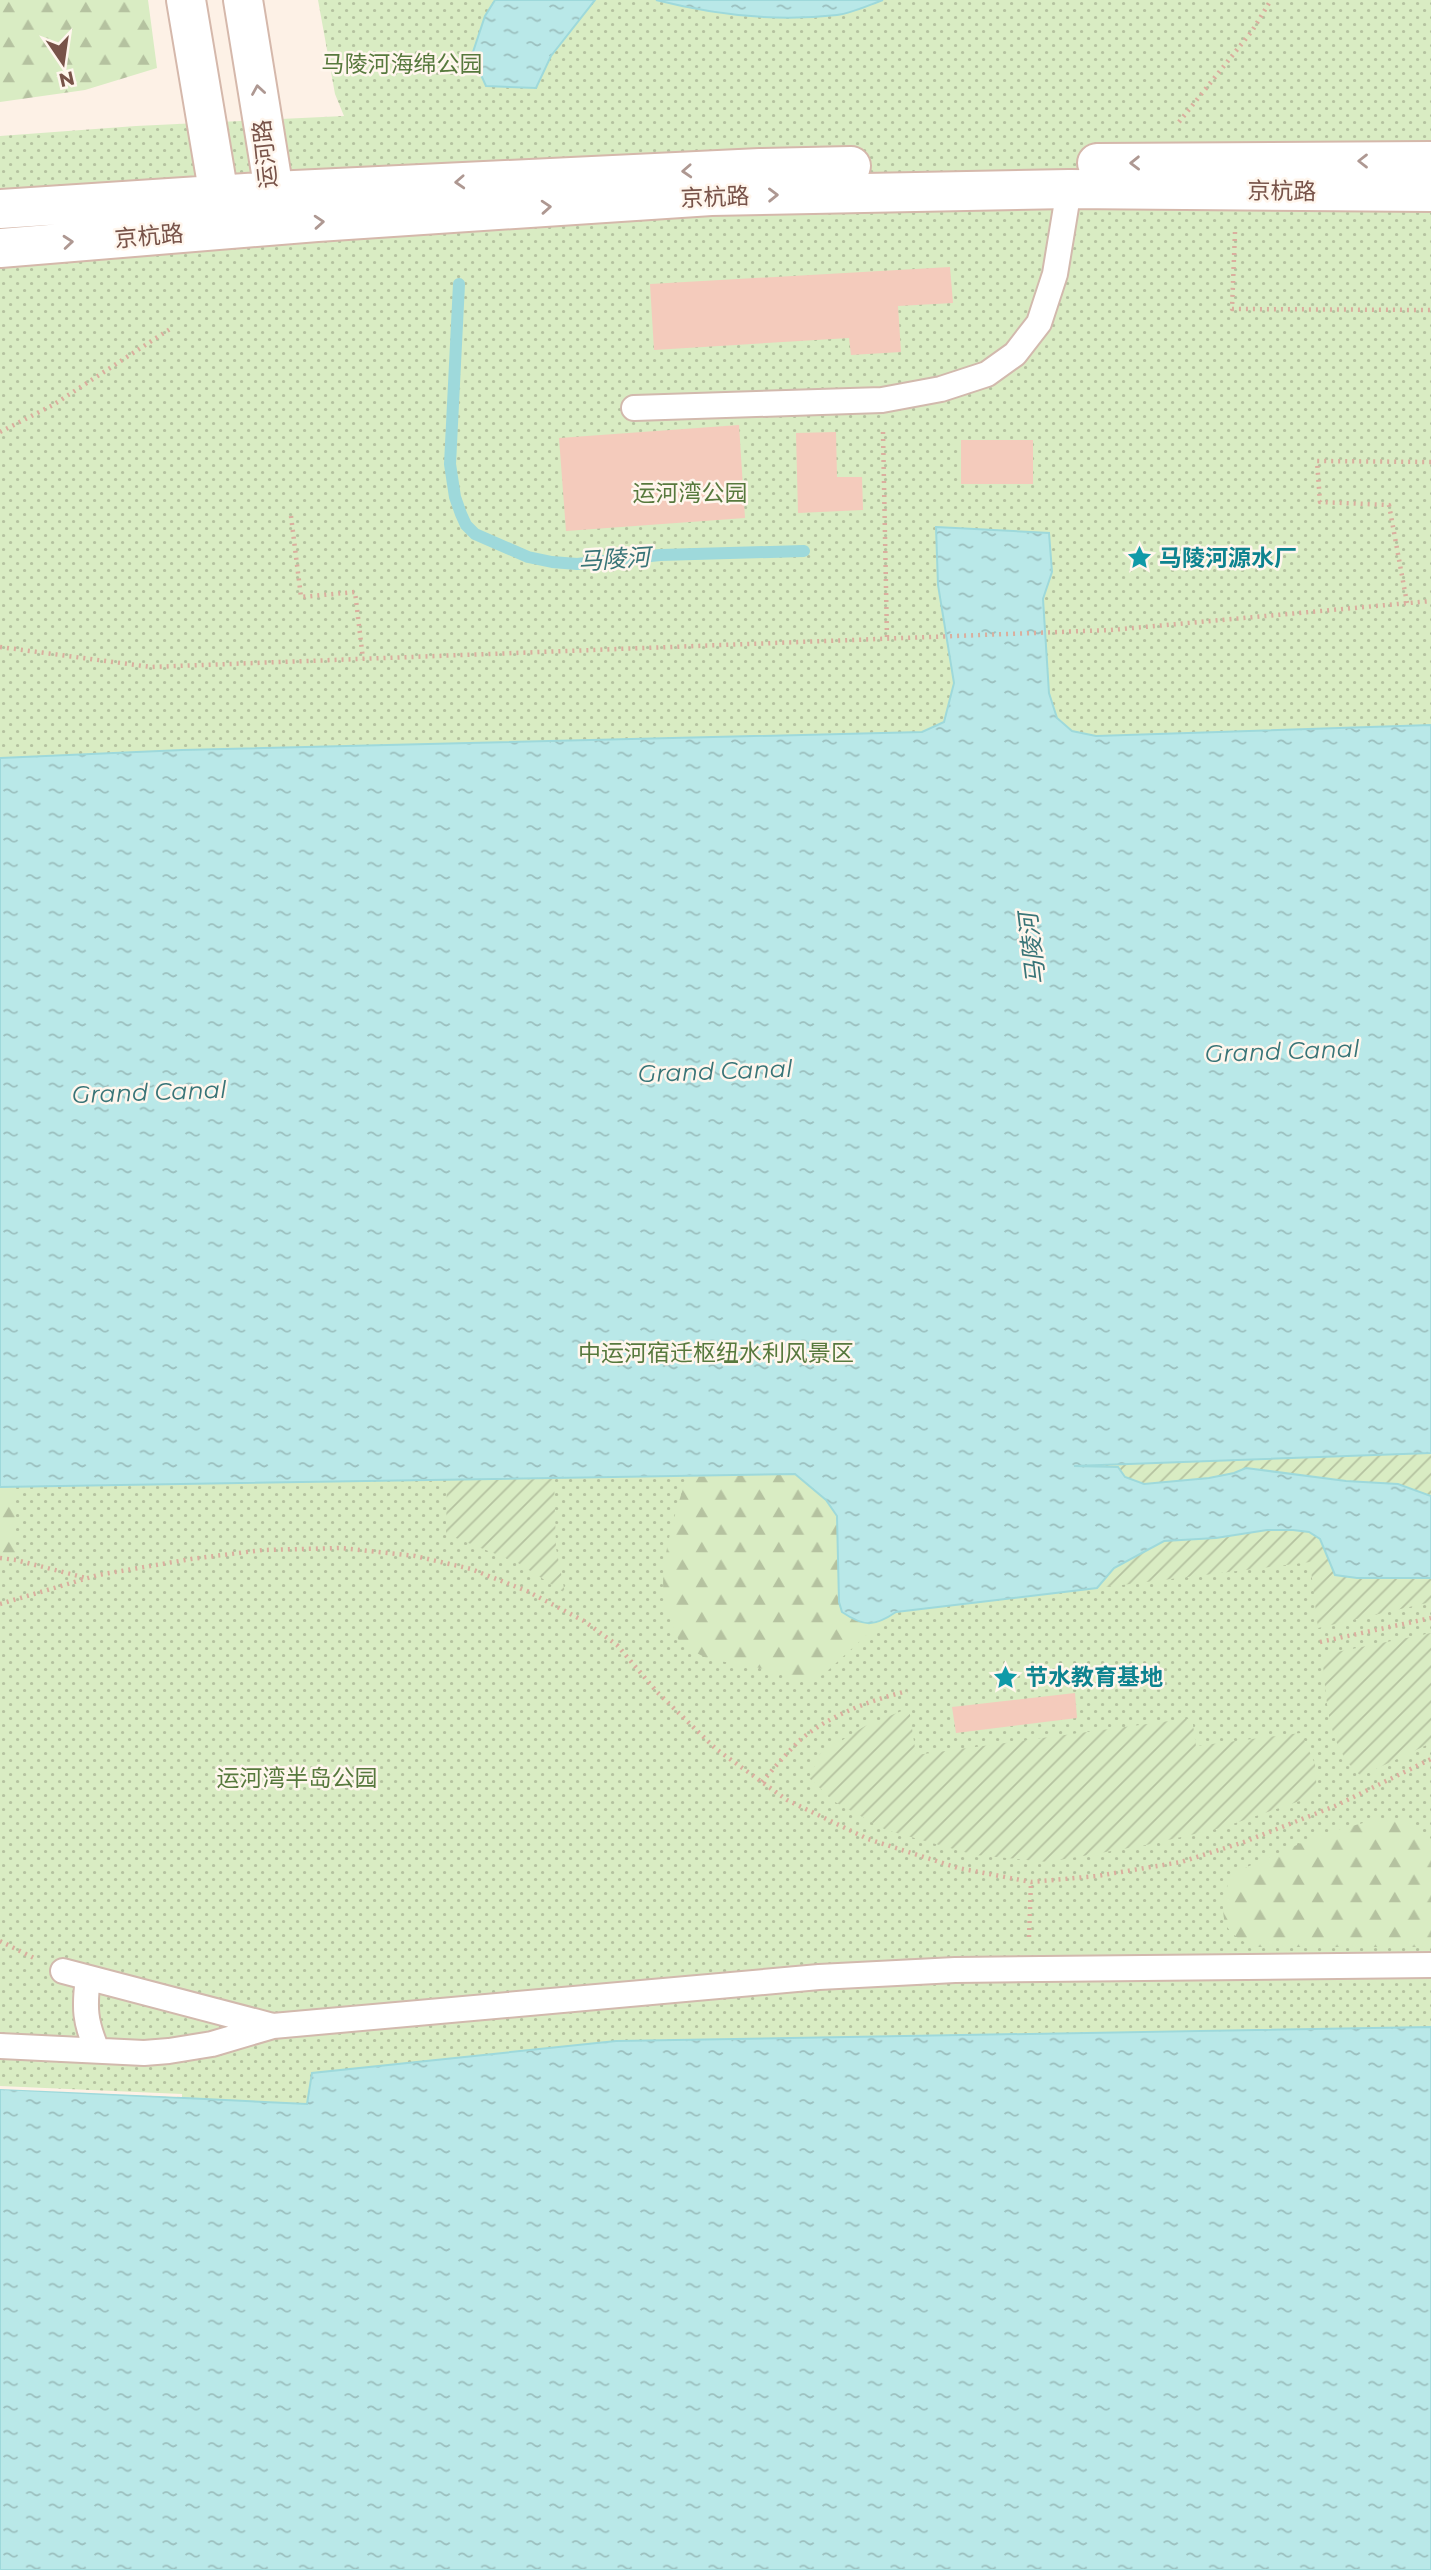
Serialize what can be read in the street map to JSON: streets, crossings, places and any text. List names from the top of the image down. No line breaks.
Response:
{"streets":{"street":["运河路","京杭路"]},"crossings":[["运河路","京杭路"]],"water":["马陵河","Grand Canal"],"parks":["马陵河海绵公园","运河湾公园","中运河宿迁枢纽水利风景区","运河湾半岛公园"],"places":{"place":["马陵河源水厂","节水教育基地"]},"north":"bottom"}
